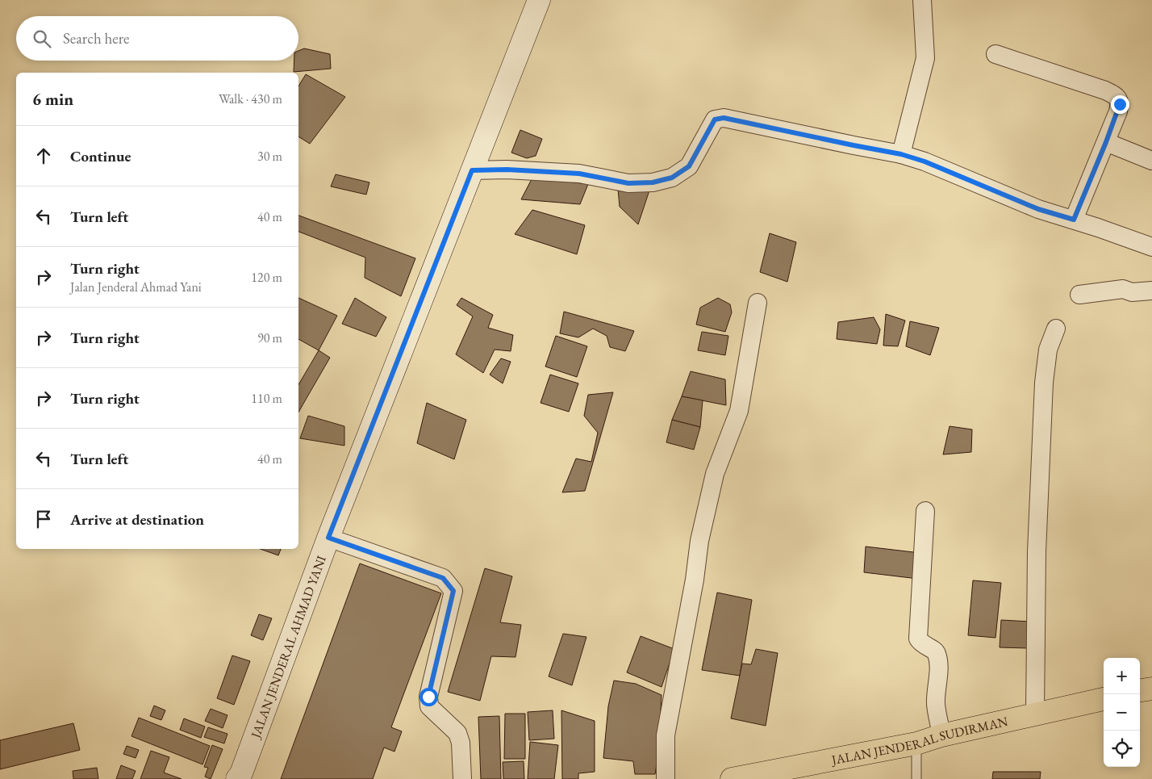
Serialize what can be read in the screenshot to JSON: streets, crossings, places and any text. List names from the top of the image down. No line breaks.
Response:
{"streets":{"main road":["JALAN JENDERAL AHMAD YANI","JALAN JENDERAL SUDIRMAN"]},"page":{"search":"Search here","heading":["6 min","Walk · 430 m"],"list":[["Continue","30 m"],["Turn left","40 m"],["Turn right","Jalan Jenderal Ahmad Yani","120 m"],["Turn right","90 m"],["Turn right","110 m"],["Turn left","40 m"],"Arrive at destination"],"map_buttons":["+","−"]}}
